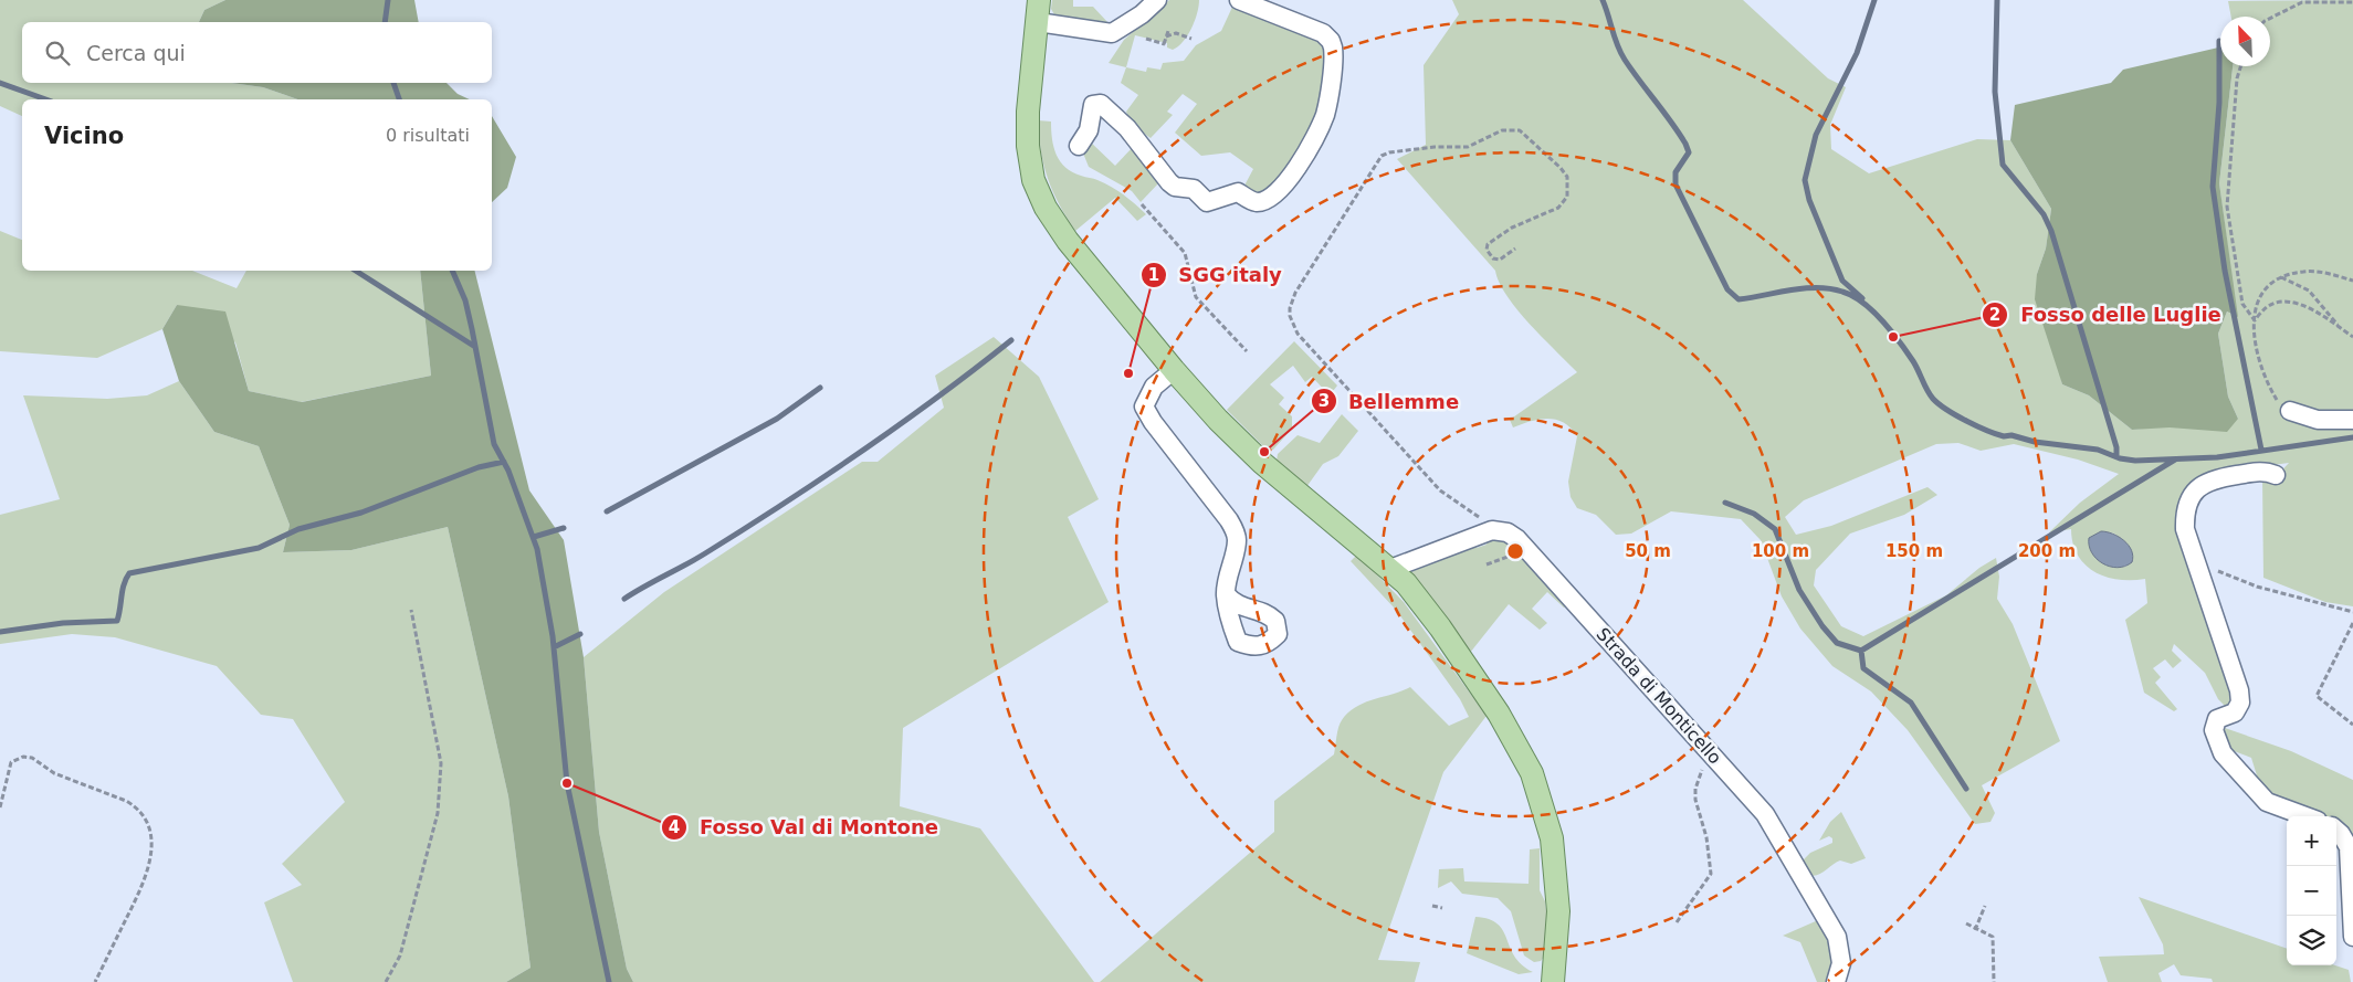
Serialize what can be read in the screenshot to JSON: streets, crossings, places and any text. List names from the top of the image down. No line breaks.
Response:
{"streets":{"street":["Strada di Monticello"]},"places":["Fosso delle Luglie","SGG italy","Bellemme","Fosso Val di Montone"],"north":"top left","page":{"search":"Cerca qui","heading":["Vicino","0 risultati"],"map_buttons":["+","−"]},"rings":["50 m","100 m","150 m","200 m"]}
